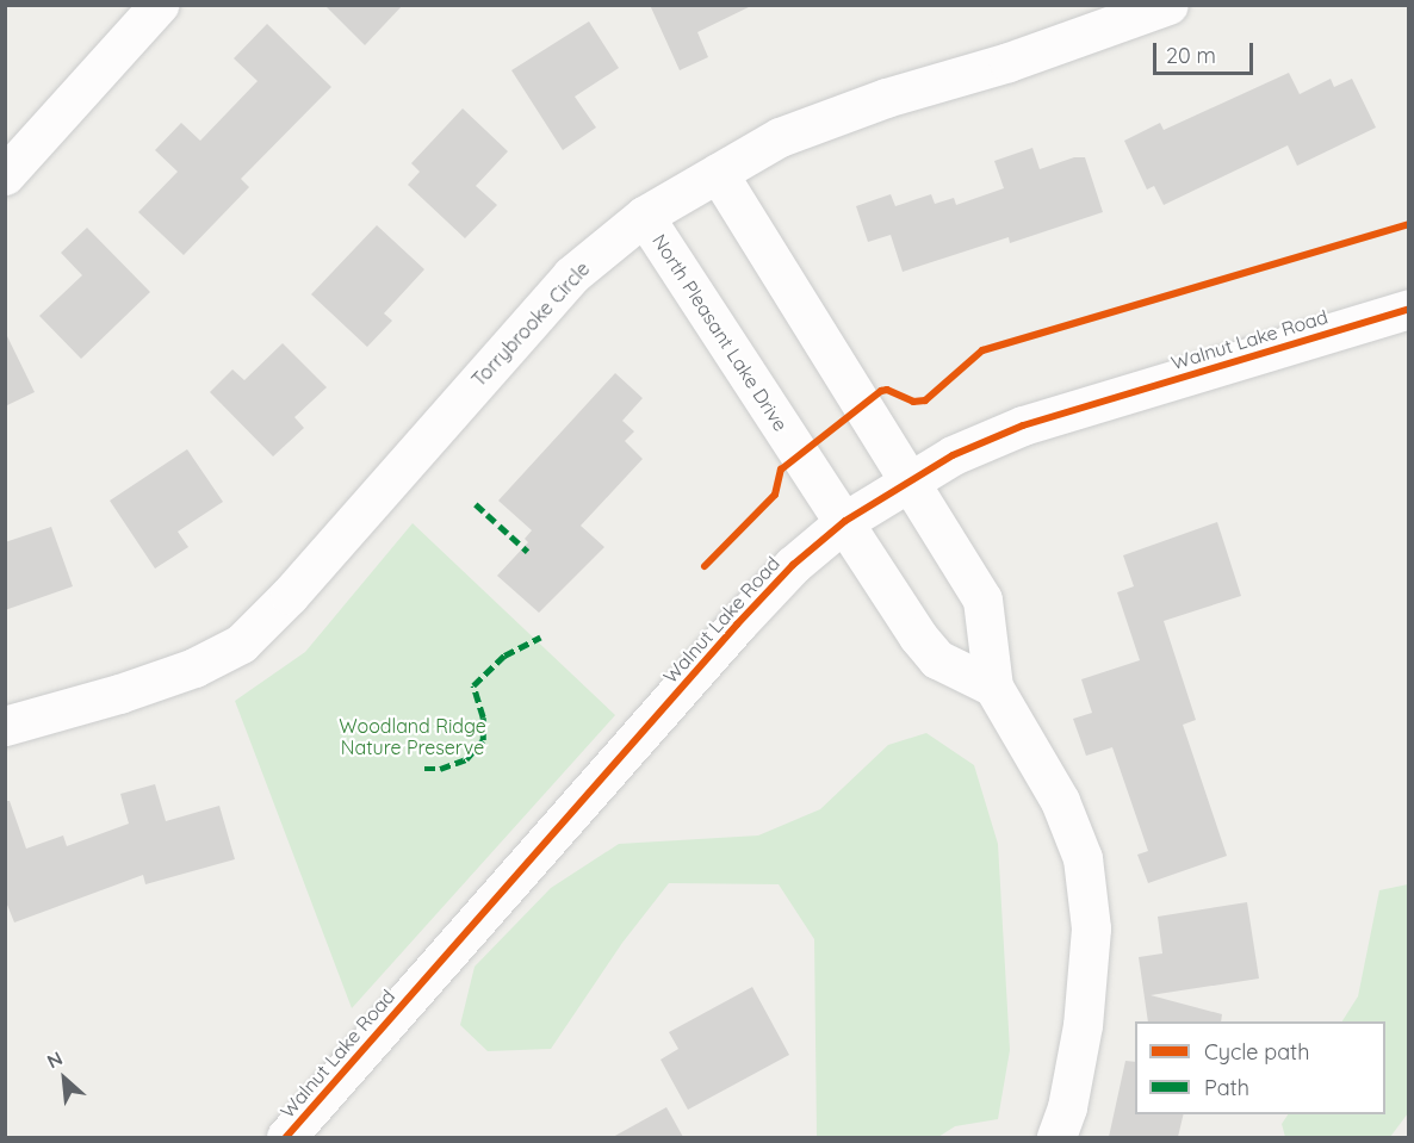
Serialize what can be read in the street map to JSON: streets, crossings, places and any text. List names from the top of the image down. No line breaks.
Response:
{"streets":{"street":["Torrybrooke Circle","North Pleasant Lake Drive","Walnut Lake Road"]},"crossings":[["Torrybrooke Circle","North Pleasant Lake Drive"],["North Pleasant Lake Drive","Walnut Lake Road"]],"parks":["Woodland Ridge Nature Preserve"],"legend":["Cycle path","Path"],"scale_bar":"20 m","north":"top left"}
